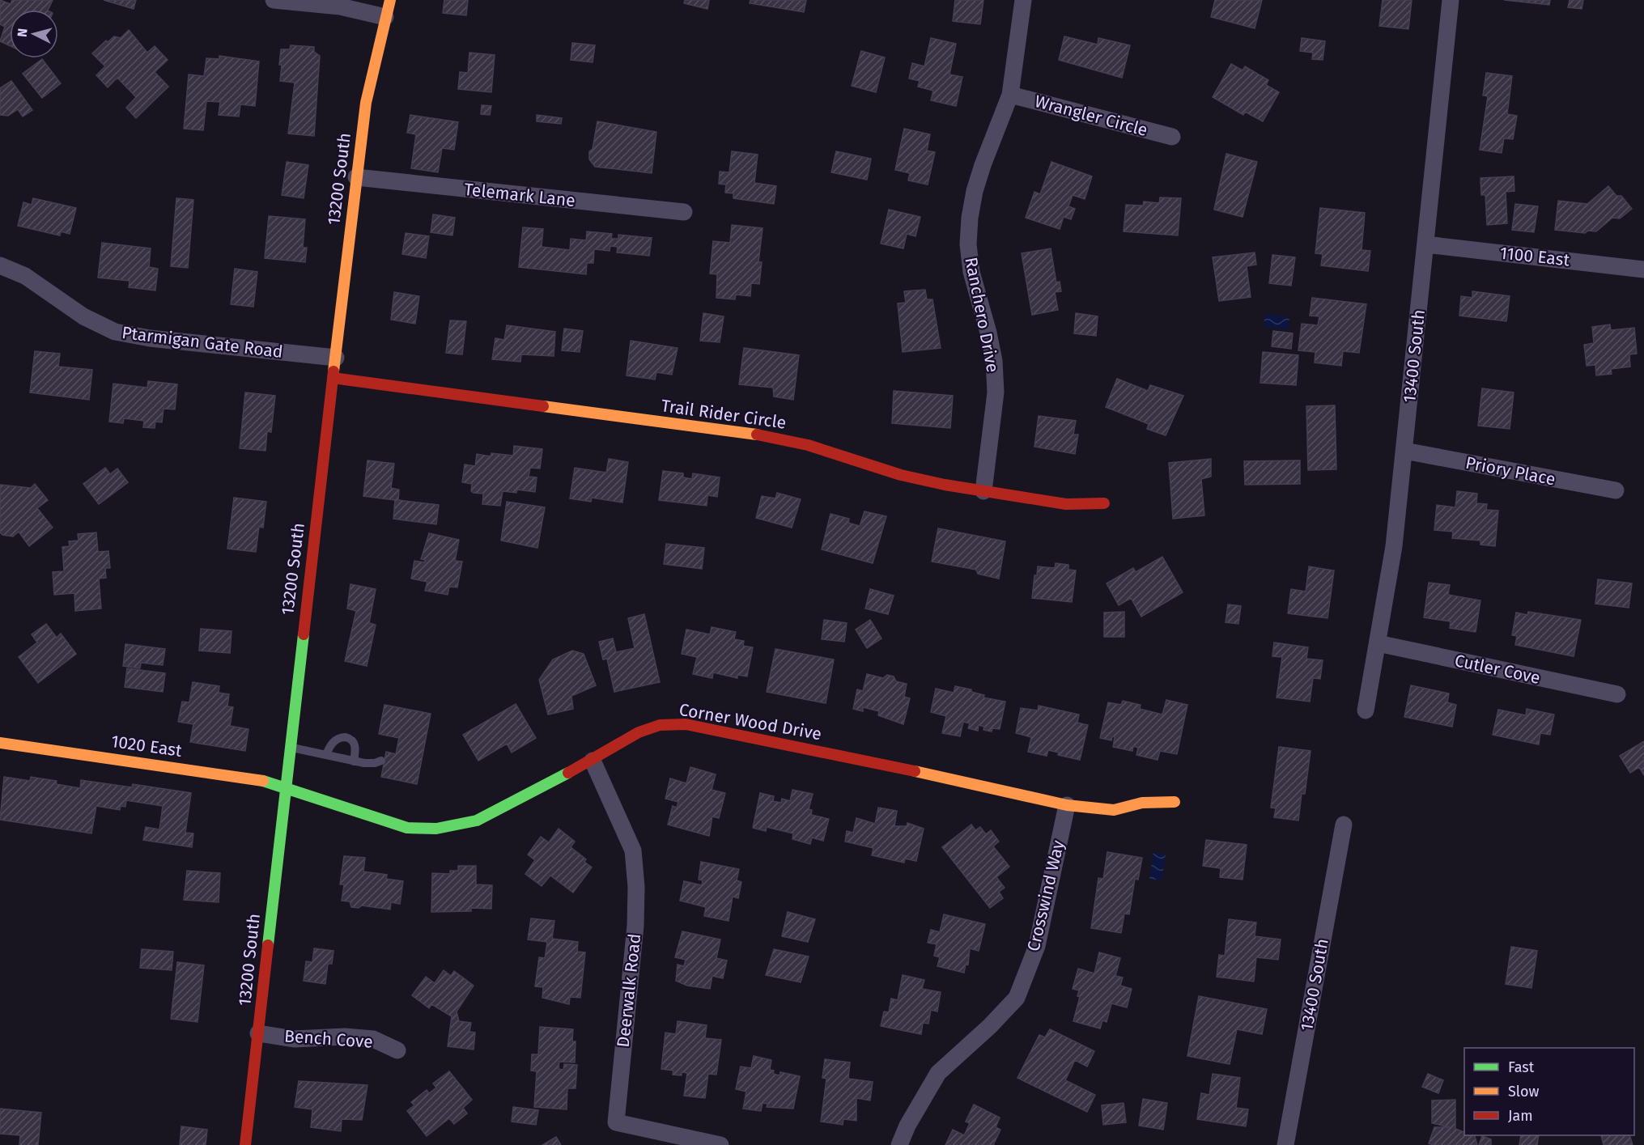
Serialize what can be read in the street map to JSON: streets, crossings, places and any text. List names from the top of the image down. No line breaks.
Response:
{"streets":{"street":["Wrangler Circle","13200 South","Telemark Lane","1100 East","Ranchero Drive","Ptarmigan Gate Road","13400 South","Trail Rider Circle","Priory Place","Cutler Cove","Corner Wood Drive","1020 East","Crosswind Way","Deerwalk Road","Bench Cove"]},"crossings":[["Wrangler Circle","Ranchero Drive"],["13200 South","Telemark Lane"],["13200 South","Ptarmigan Gate Road"],["13200 South","Trail Rider Circle"],["13200 South","Corner Wood Drive"],["13200 South","1020 East"],["13200 South","Bench Cove"],["1100 East","13400 South"],["Ranchero Drive","Trail Rider Circle"],["13400 South","Priory Place"],["13400 South","Cutler Cove"],["Corner Wood Drive","1020 East"],["Corner Wood Drive","Crosswind Way"],["Corner Wood Drive","Deerwalk Road"]],"legend":["Fast","Slow","Jam"],"north":"left"}
